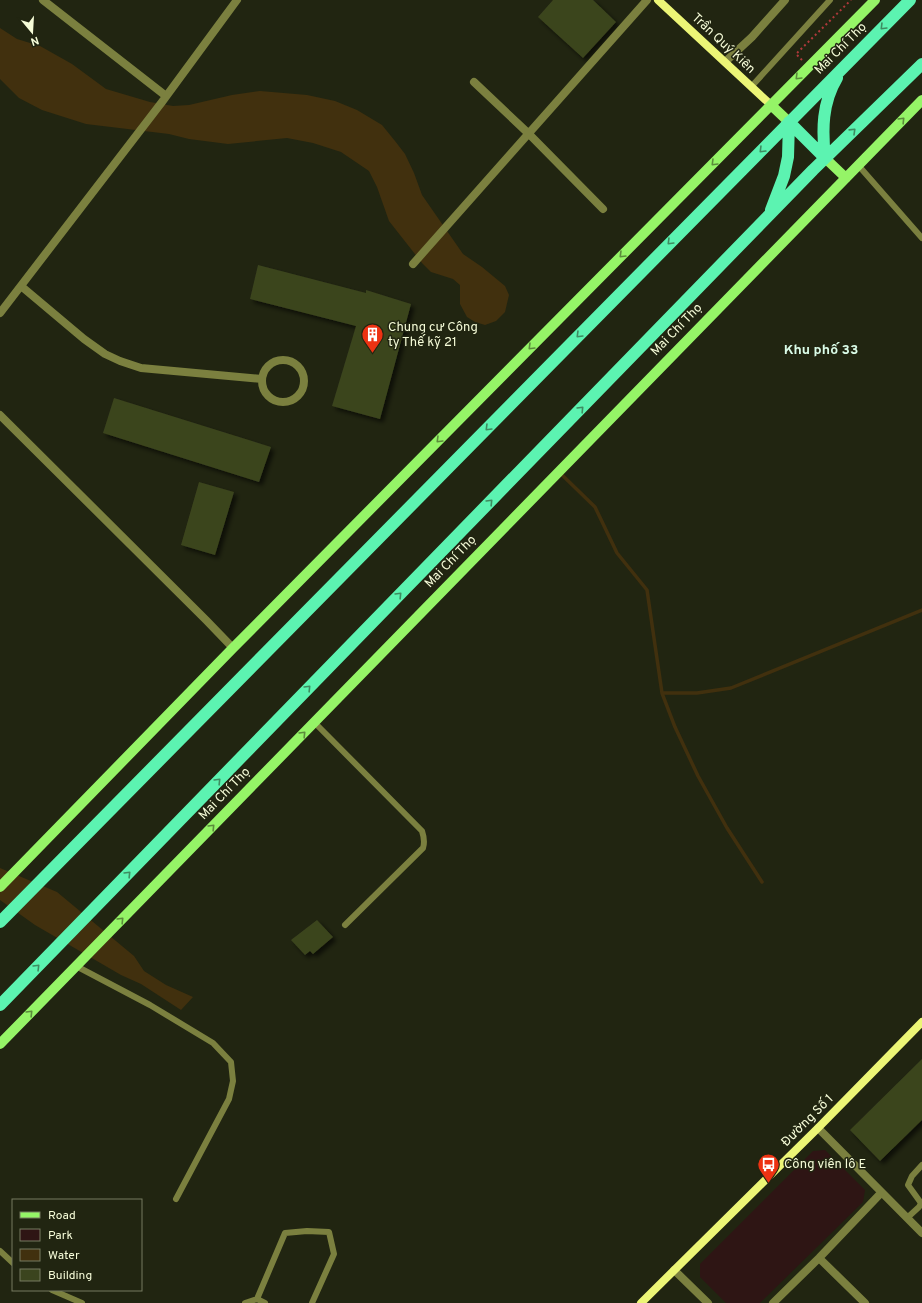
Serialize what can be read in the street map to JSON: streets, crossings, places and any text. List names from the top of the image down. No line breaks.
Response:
{"streets":{"highway":["Mai Chí Thọ"],"street":["Trần Quý Kiên","Đường Số 1"]},"crossings":[["Trần Quý Kiên","Mai Chí Thọ"]],"districts":["Khu phố 33"],"places":{"building":["Chung cư Công ty Thế kỹ 21"],"bus stop":["Công viên lô E"]},"legend":["Road","Park","Water","Building"],"north":"bottom"}
